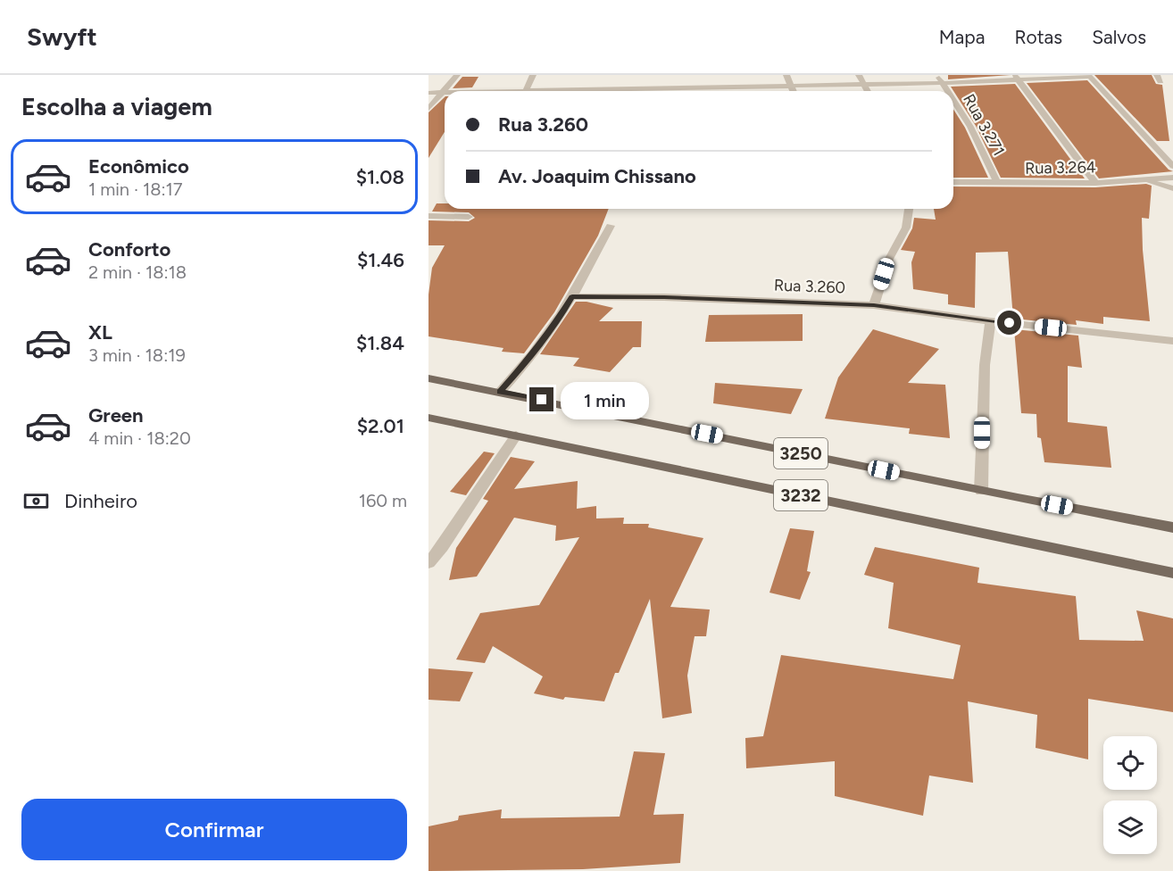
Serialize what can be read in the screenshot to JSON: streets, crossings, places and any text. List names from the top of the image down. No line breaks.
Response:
{"streets":{"main road":["3250","3232"],"street":["Rua 3.271","Rua 3.264","Rua 3.260"]},"crossings":[["Rua 3.271","Rua 3.264"]],"page":{"header":"Swyft","nav":["Mapa","Rotas","Salvos"],"heading":"Escolha a viagem","banner":["Rua 3.260","Av. Joaquim Chissano"],"list":[{"name":"Econômico","note":"1 min · 18:17","value":"$1.08"},{"name":"Conforto","note":"2 min · 18:18","value":"$1.46"},{"name":"XL","note":"3 min · 18:19","value":"$1.84"},{"name":"Green","note":"4 min · 18:20","value":"$2.01"}],"bubble":"1 min","pay":["Dinheiro","160 m"],"buttons":"Confirmar"}}
